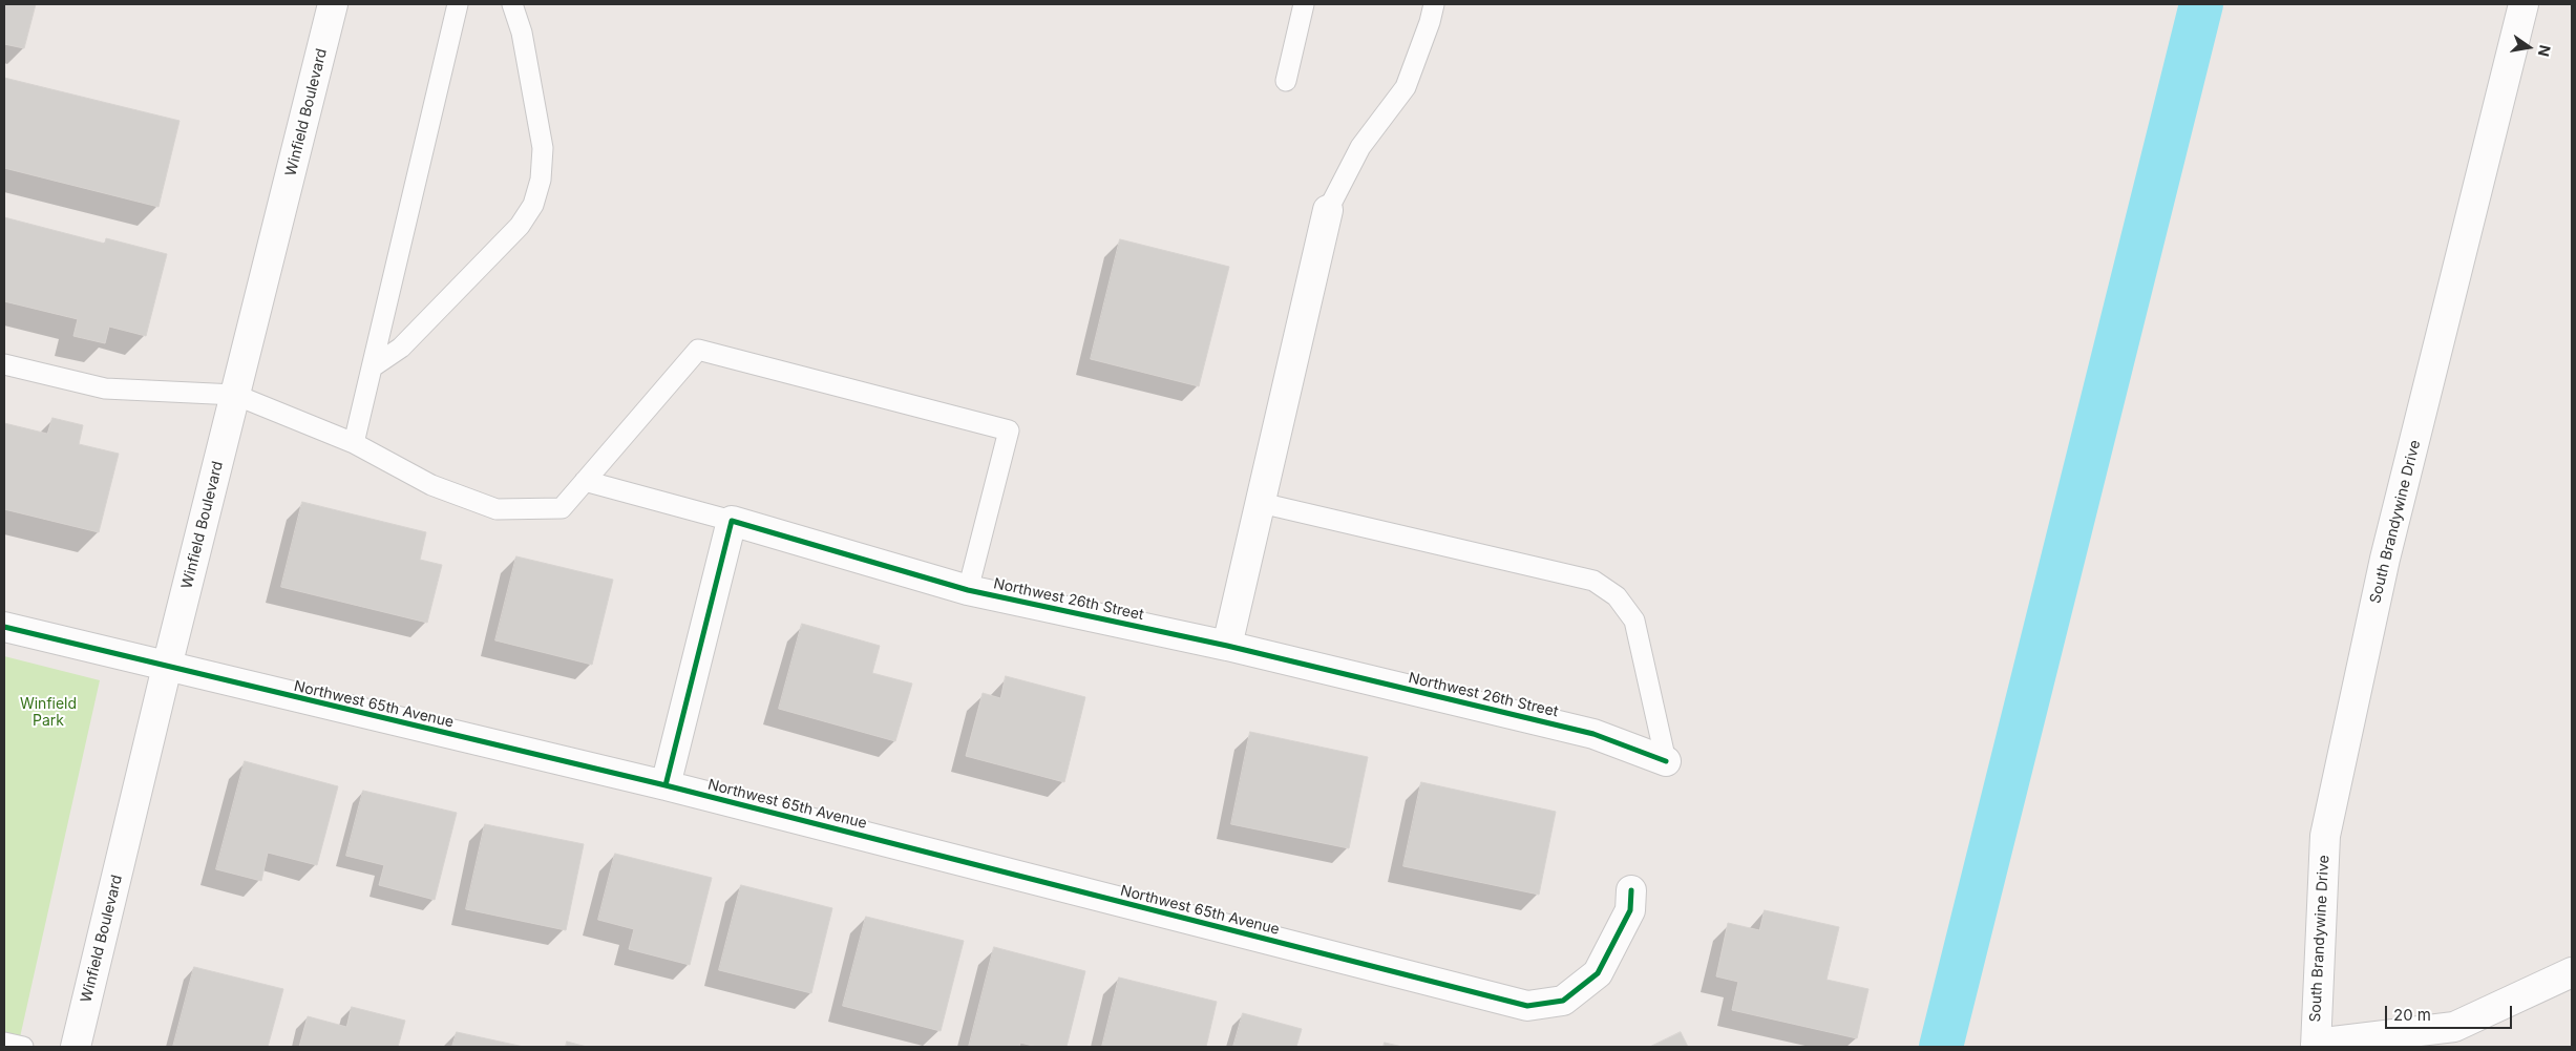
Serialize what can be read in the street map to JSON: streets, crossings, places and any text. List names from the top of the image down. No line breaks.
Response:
{"streets":{"street":["Winfield Boulevard","South Brandywine Drive","Northwest 26th Street","Northwest 65th Avenue"]},"crossings":[["Winfield Boulevard","Northwest 65th Avenue"]],"parks":["Winfield Park"],"scale_bar":"20 m","north":"right"}
